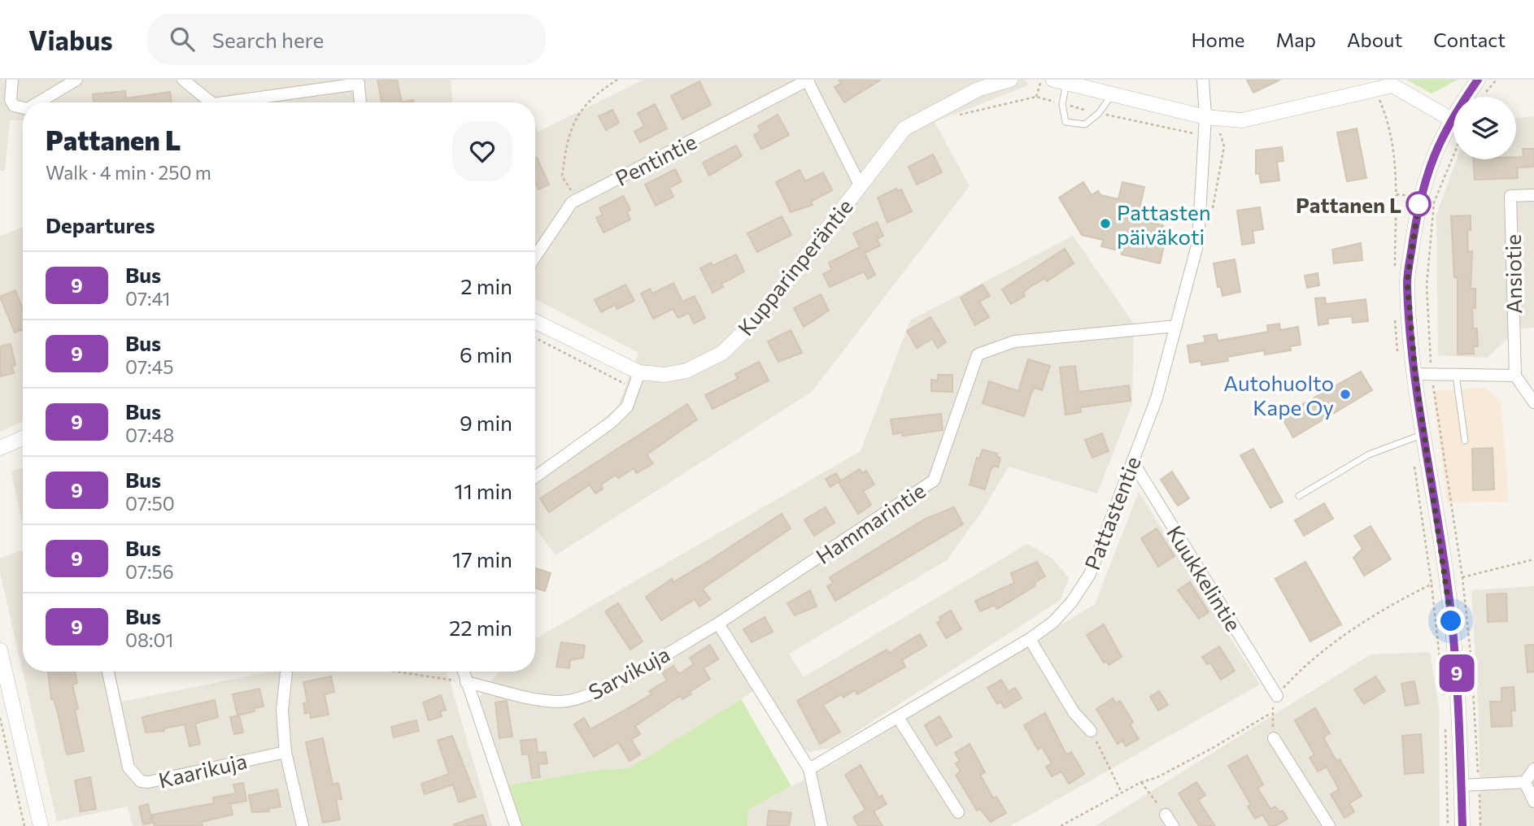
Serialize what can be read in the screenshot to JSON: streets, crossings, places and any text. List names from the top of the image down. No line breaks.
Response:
{"streets":{"street":["Pentintie","Kupparinperäntie","Ansiotie","Pattastentie","Hammarintie","Kuukkelintie","Sarvikuja","Kaarikuja"]},"crossings":[["Pattastentie","Hammarintie"],["Pattastentie","Kuukkelintie"],["Hammarintie","Sarvikuja"]],"places":["Pattanen L","Pattasten päiväkoti","Autohuolto Kape Oy"],"lines":["bus line 9"],"page":{"header":"Viabus","search":"Search here","nav":["Home","Map","About","Contact"],"on_map":"9","heading":[["Pattanen L","Walk · 4 min · 250 m"],"Departures"],"list":[{"mark":"9","name":"Bus","note":"07:41","value":"2 min"},{"mark":"9","name":"Bus","note":"07:45","value":"6 min"},{"mark":"9","name":"Bus","note":"07:48","value":"9 min"},{"mark":"9","name":"Bus","note":"07:50","value":"11 min"},{"mark":"9","name":"Bus","note":"07:56","value":"17 min"},{"mark":"9","name":"Bus","note":"08:01","value":"22 min"}]}}
